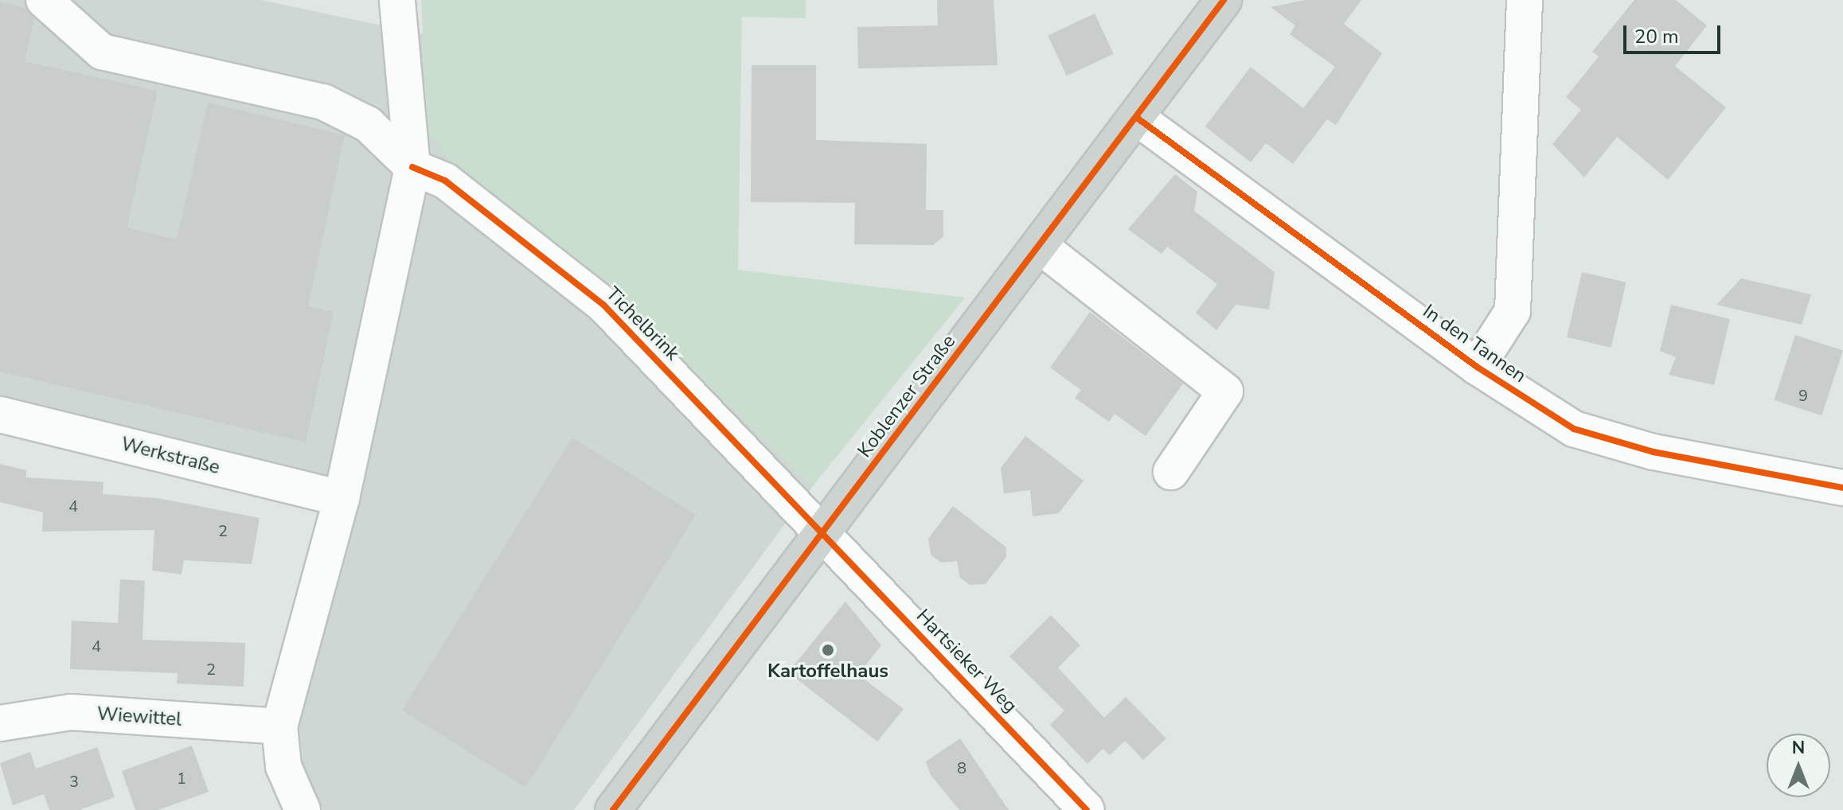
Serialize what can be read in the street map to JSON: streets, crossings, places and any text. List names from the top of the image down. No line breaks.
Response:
{"streets":{"main road":["Koblenzer Straße"],"street":["Tichelbrink","In den Tannen","Werkstraße","Hartsieker Weg","Wiewittel"]},"crossings":[["Tichelbrink","Koblenzer Straße"],["Tichelbrink","Hartsieker Weg"],["In den Tannen","Koblenzer Straße"],["Koblenzer Straße","Hartsieker Weg"]],"places":["Kartoffelhaus"],"house_numbers":["9","4","2","4","2","8","1","3"],"scale_bar":"20 m","north":"top"}
